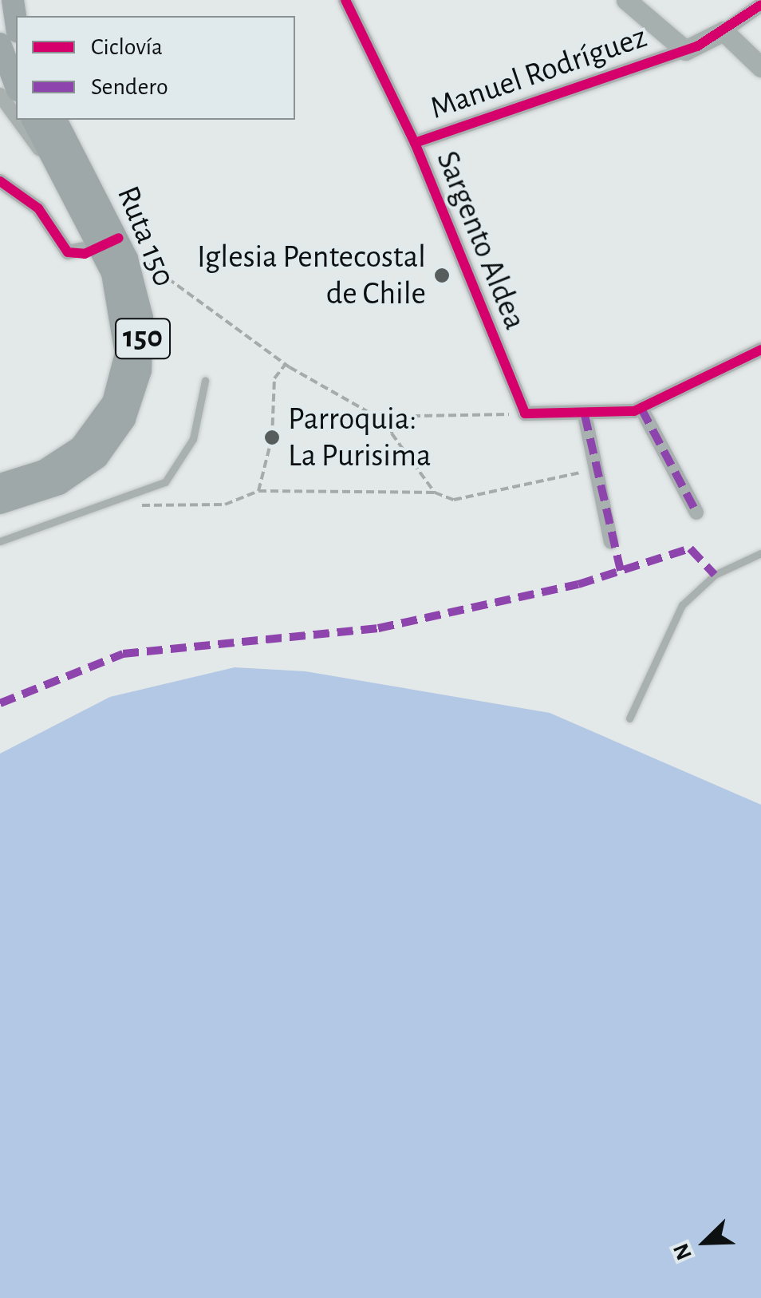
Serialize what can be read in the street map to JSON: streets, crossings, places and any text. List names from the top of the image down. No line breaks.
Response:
{"streets":{"main road":["Ruta 150","150"],"street":["Manuel Rodríguez","Sargento Aldea"]},"crossings":[["Manuel Rodríguez","Sargento Aldea"]],"places":["Iglesia Pentecostal de Chile","Parroquia: La Purisima"],"legend":["Ciclovía","Sendero"],"north":"bottom left"}
